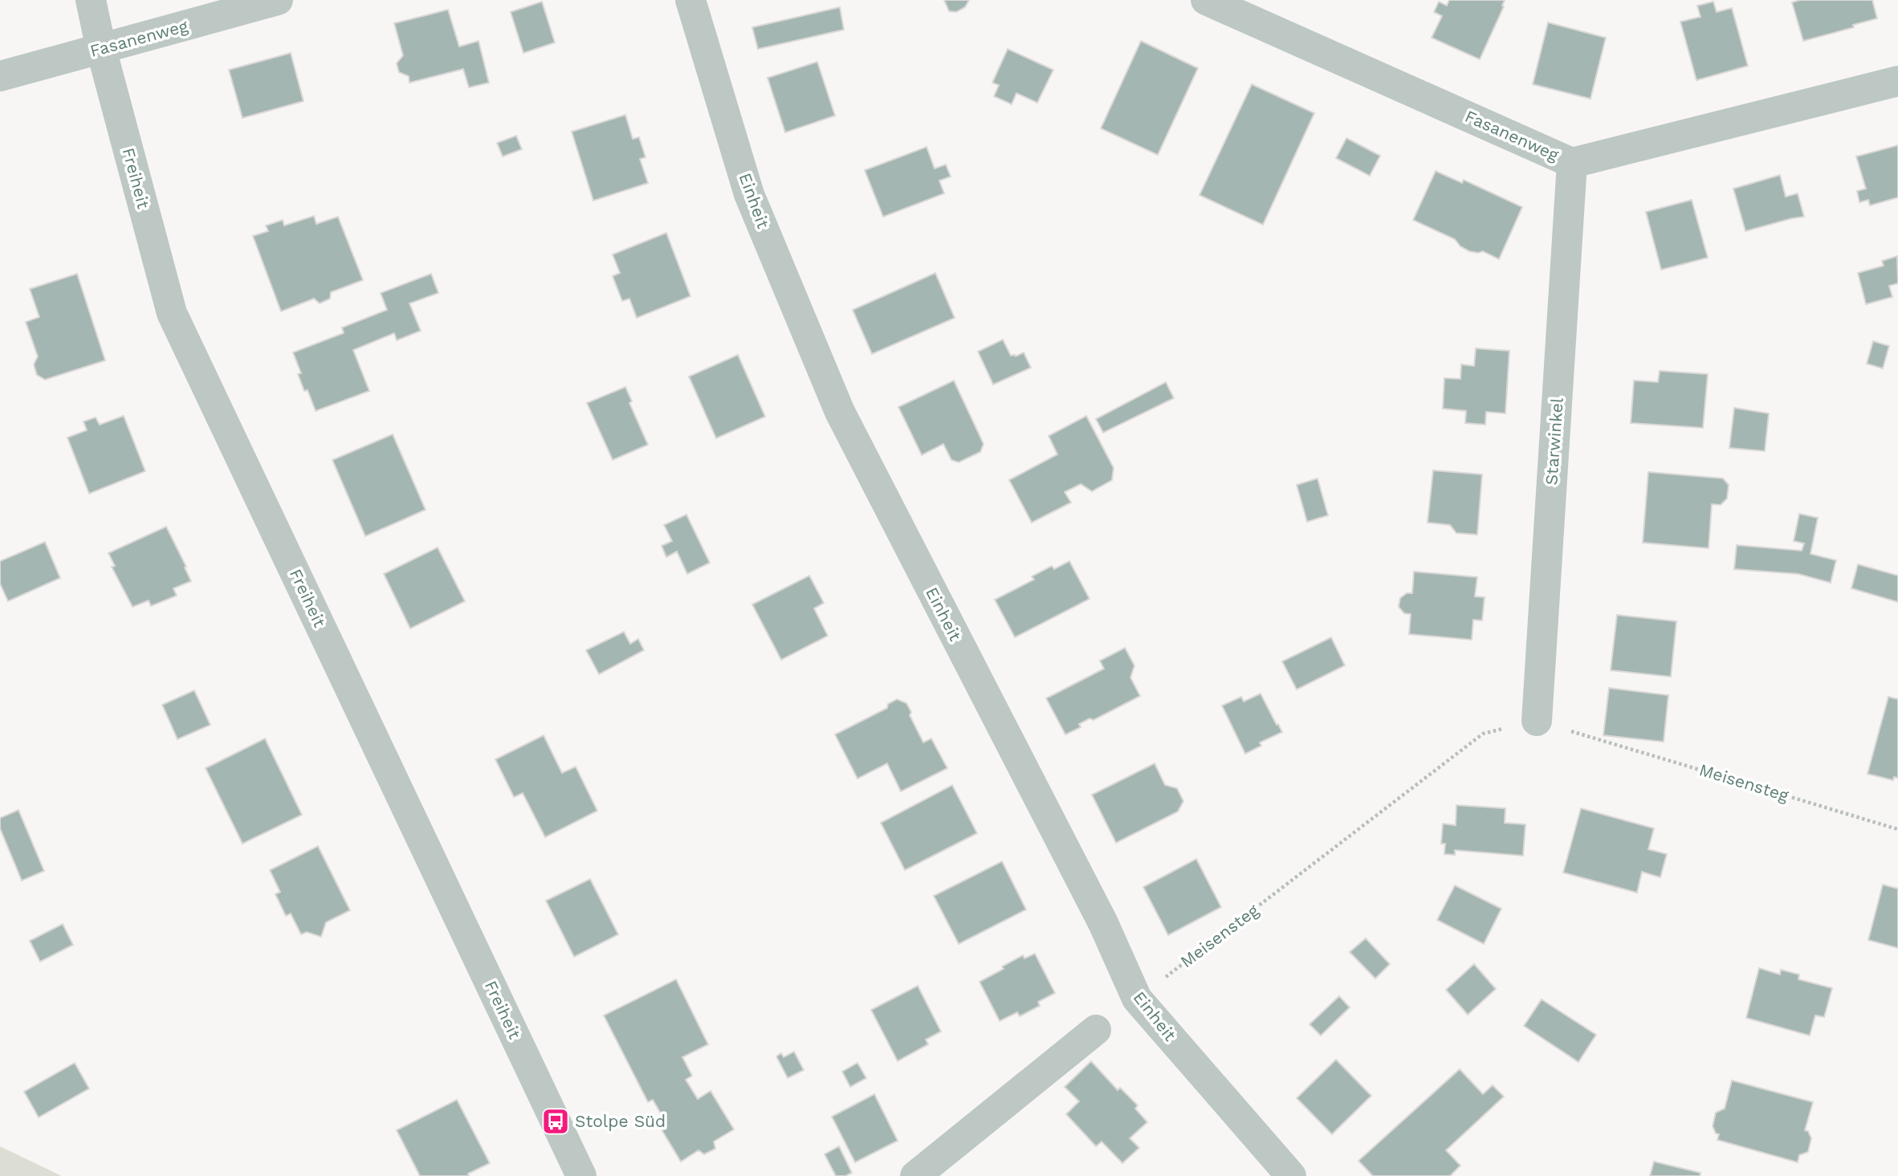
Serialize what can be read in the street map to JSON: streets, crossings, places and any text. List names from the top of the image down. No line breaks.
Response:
{"streets":{"street":["Fasanenweg","Freiheit","Einheit","Starwinkel"],"path":["Meisensteg"]},"crossings":[["Fasanenweg","Freiheit"],["Fasanenweg","Starwinkel"],["Einheit","Meisensteg"],["Starwinkel","Meisensteg"]],"places":{"bus stop":["Stolpe Süd"]}}
